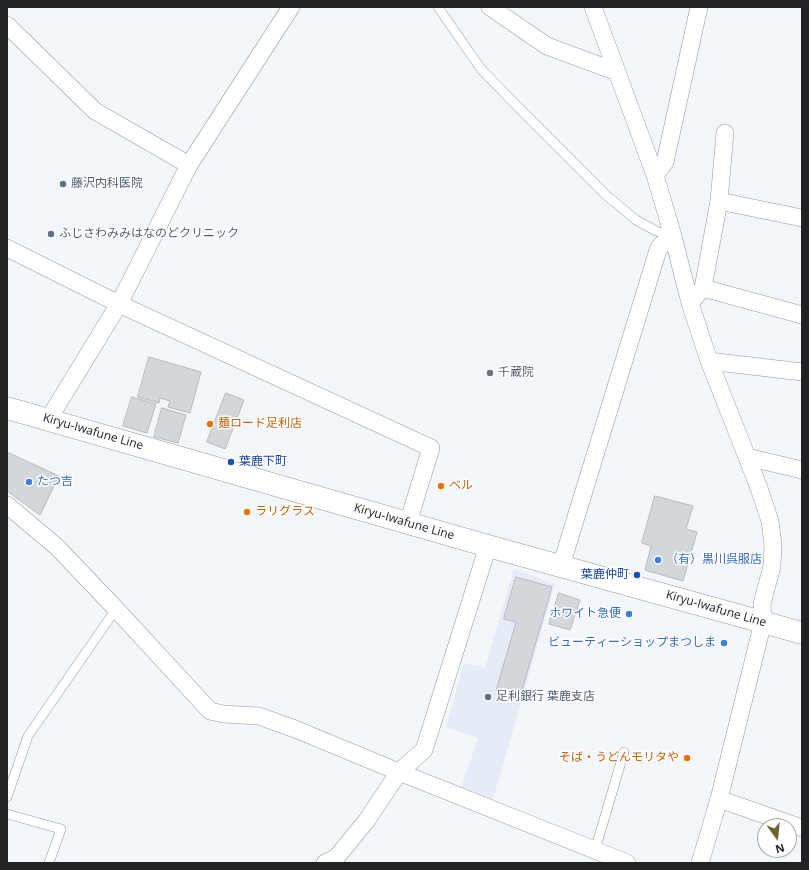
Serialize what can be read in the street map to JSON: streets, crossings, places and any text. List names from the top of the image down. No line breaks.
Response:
{"streets":{"main road":["Kiryu-Iwafune Line"]},"places":["藤沢内科医院","ふじさわみみはなのどクリニック","千蔵院","麺ロード足利店","葉鹿下町","たつ吉","ベル","ラリグラス","（有）黒川呉服店","葉鹿仲町","ホワイト急便","ビューティーショップまつしま","足利銀行 葉鹿支店","そば・うどんモリタや"],"north":"bottom"}
